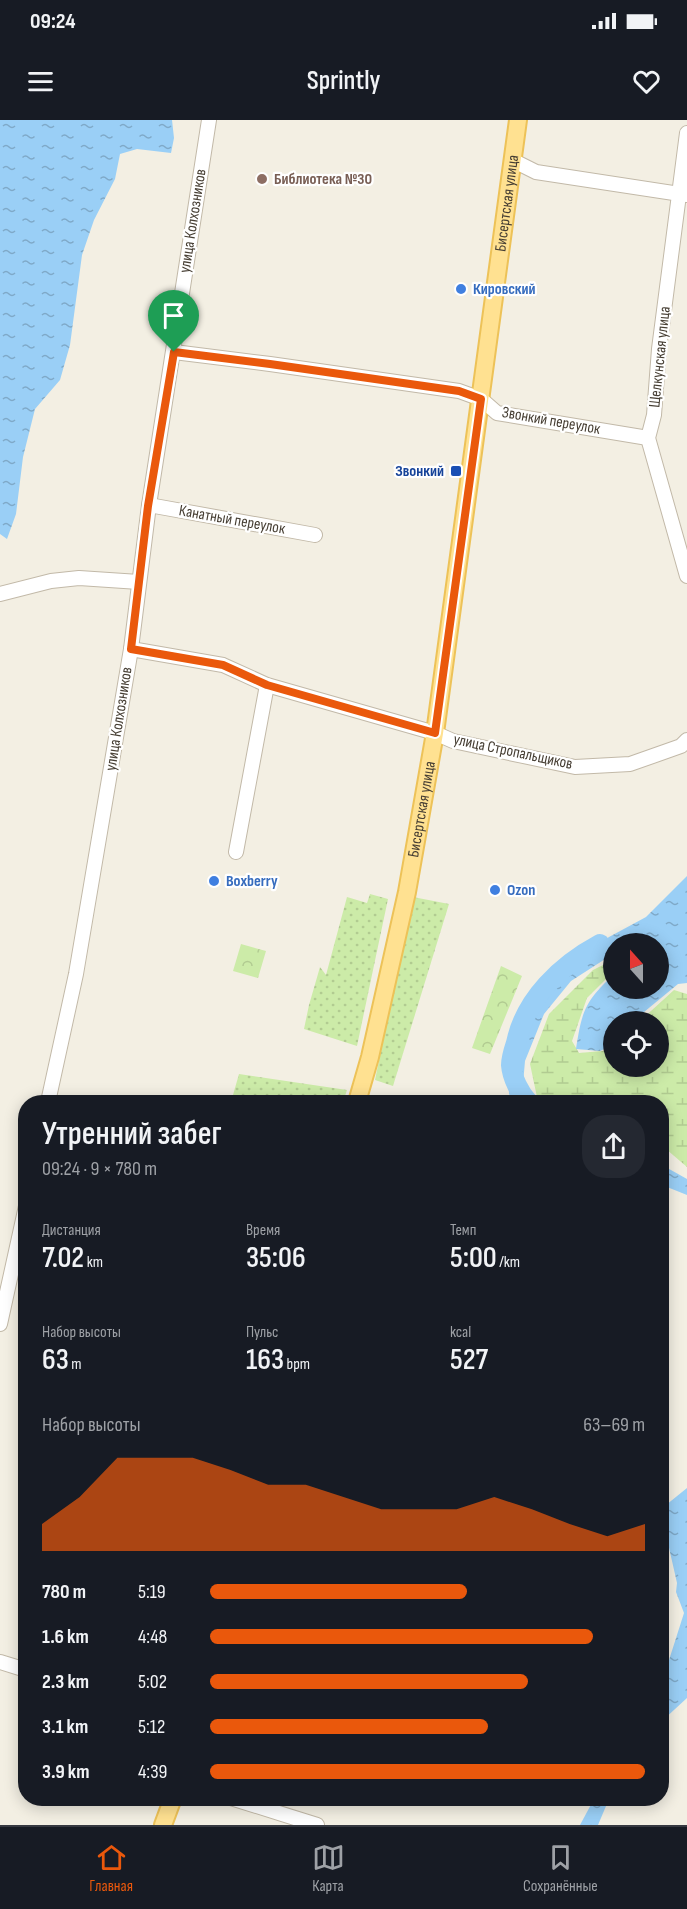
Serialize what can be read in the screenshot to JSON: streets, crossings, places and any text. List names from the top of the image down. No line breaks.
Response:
{"streets":{"main road":["Бисертская улица"],"street":["улица Колхозников","Щелкунская улица","Звонкий переулок","Канатный переулок","улица Стропальщиков"]},"crossings":[["Бисертская улица","Звонкий переулок"],["Бисертская улица","улица Стропальщиков"],["улица Колхозников","Звонкий переулок"],["улица Колхозников","Канатный переулок"],["улица Колхозников","улица Стропальщиков"],["Щелкунская улица","Звонкий переулок"]],"places":{"other":["Библиотека №30","Кировский","Boxberry","Ozon"],"transit":["Звонкий"]},"north":"top","page":{"status":"09:24","header":"Sprintly","heading":["Утренний забег","09:24 · 9 × 780 m"],"stats":[["Дистанция","7.02 km"],["Время","35:06"],["Темп","5:00 /km"],["Набор высоты","63 m"],["Пульс","163 bpm"],["kcal","527"]],"chart":["Набор высоты","63–69 m"],"list":[{"name":"780 m","note":"5:19"},{"name":"1.6 km","note":"4:48"},{"name":"2.3 km","note":"5:02"},{"name":"3.1 km","note":"5:12"},{"name":"3.9 km","note":"4:39"}],"tabs":["Главная","Карта","Сохранённые"]}}
